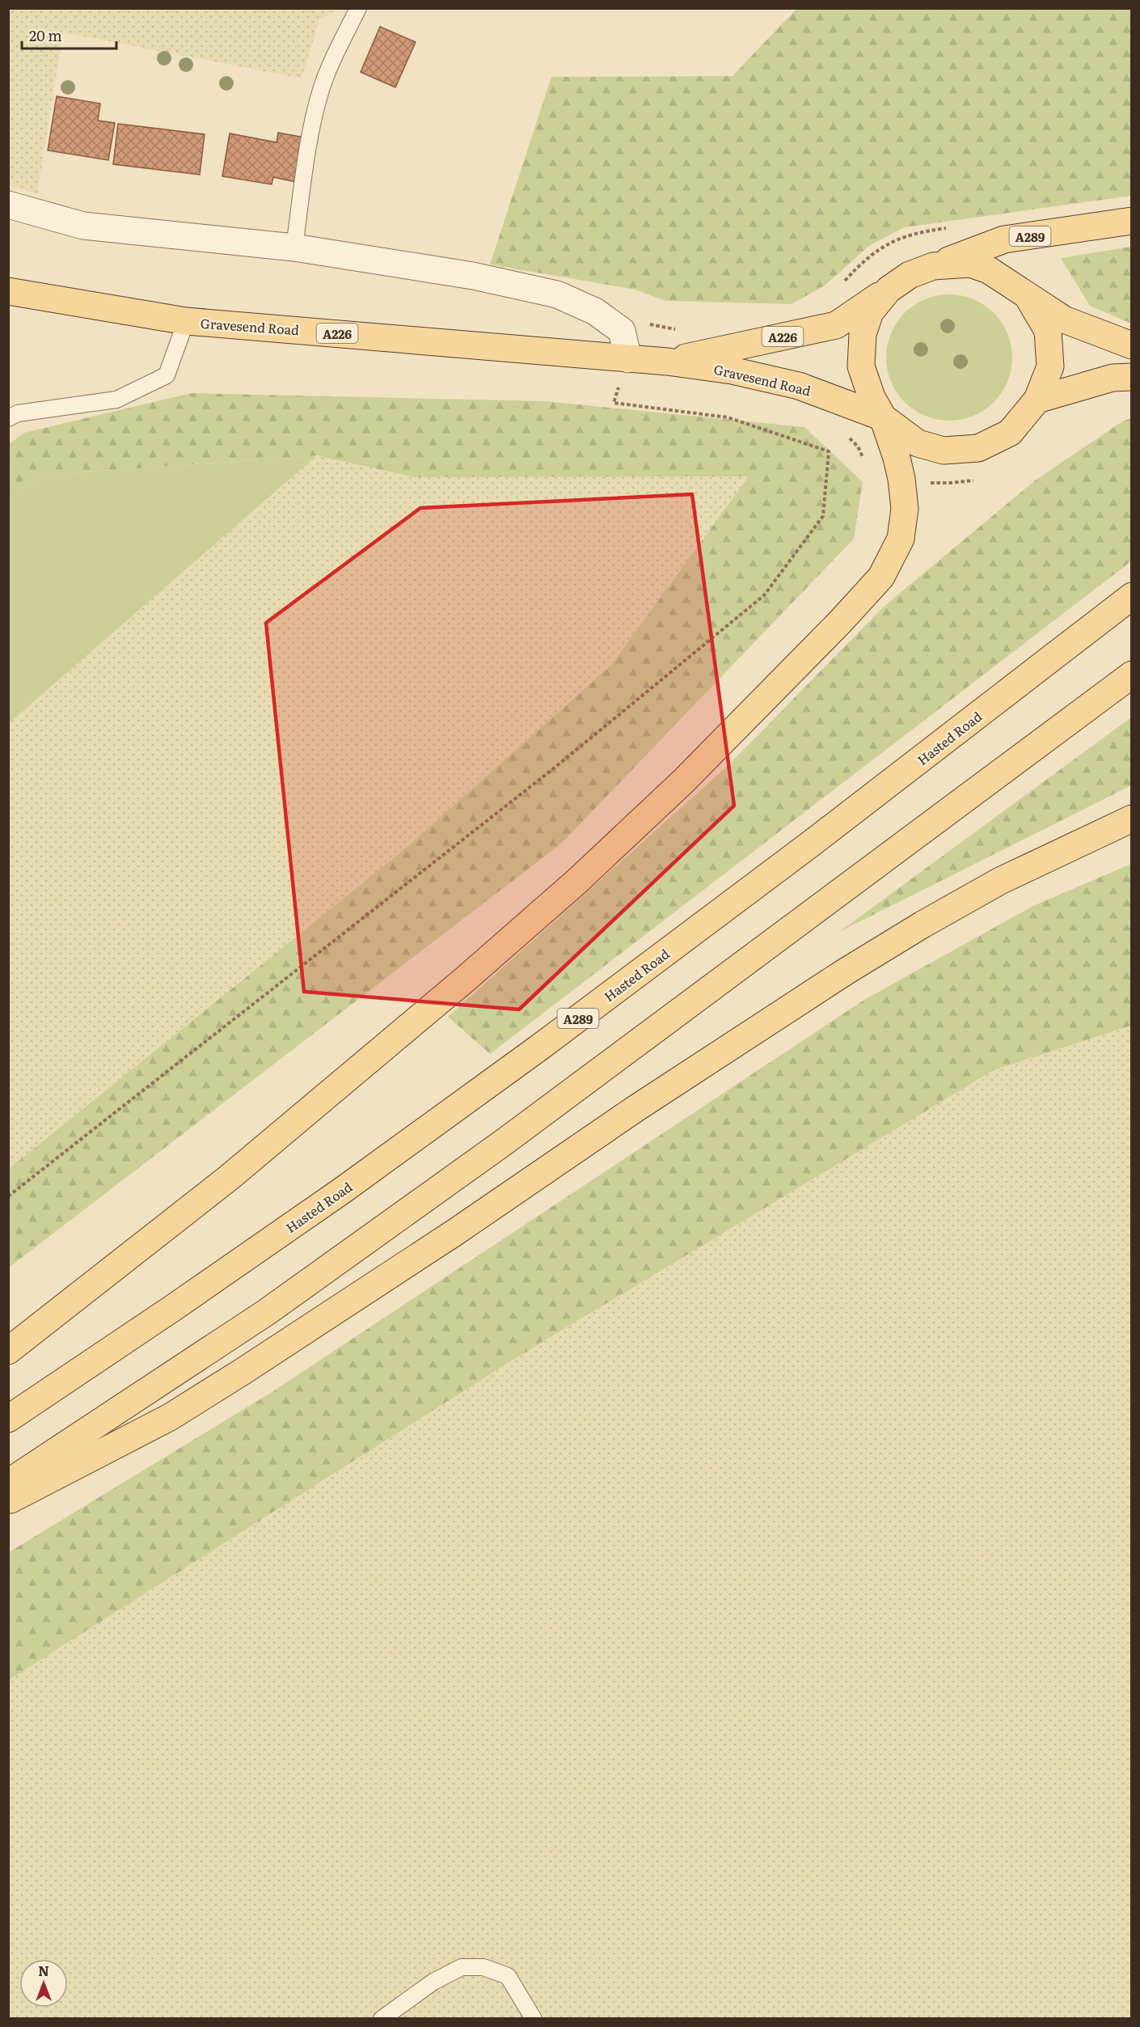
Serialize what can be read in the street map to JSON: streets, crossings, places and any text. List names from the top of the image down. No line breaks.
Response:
{"streets":{"main road":["A289","Gravesend Road","A226","Hasted Road"]},"crossings":[["A289","Gravesend Road"]],"scale_bar":"20 m","north":"top"}
